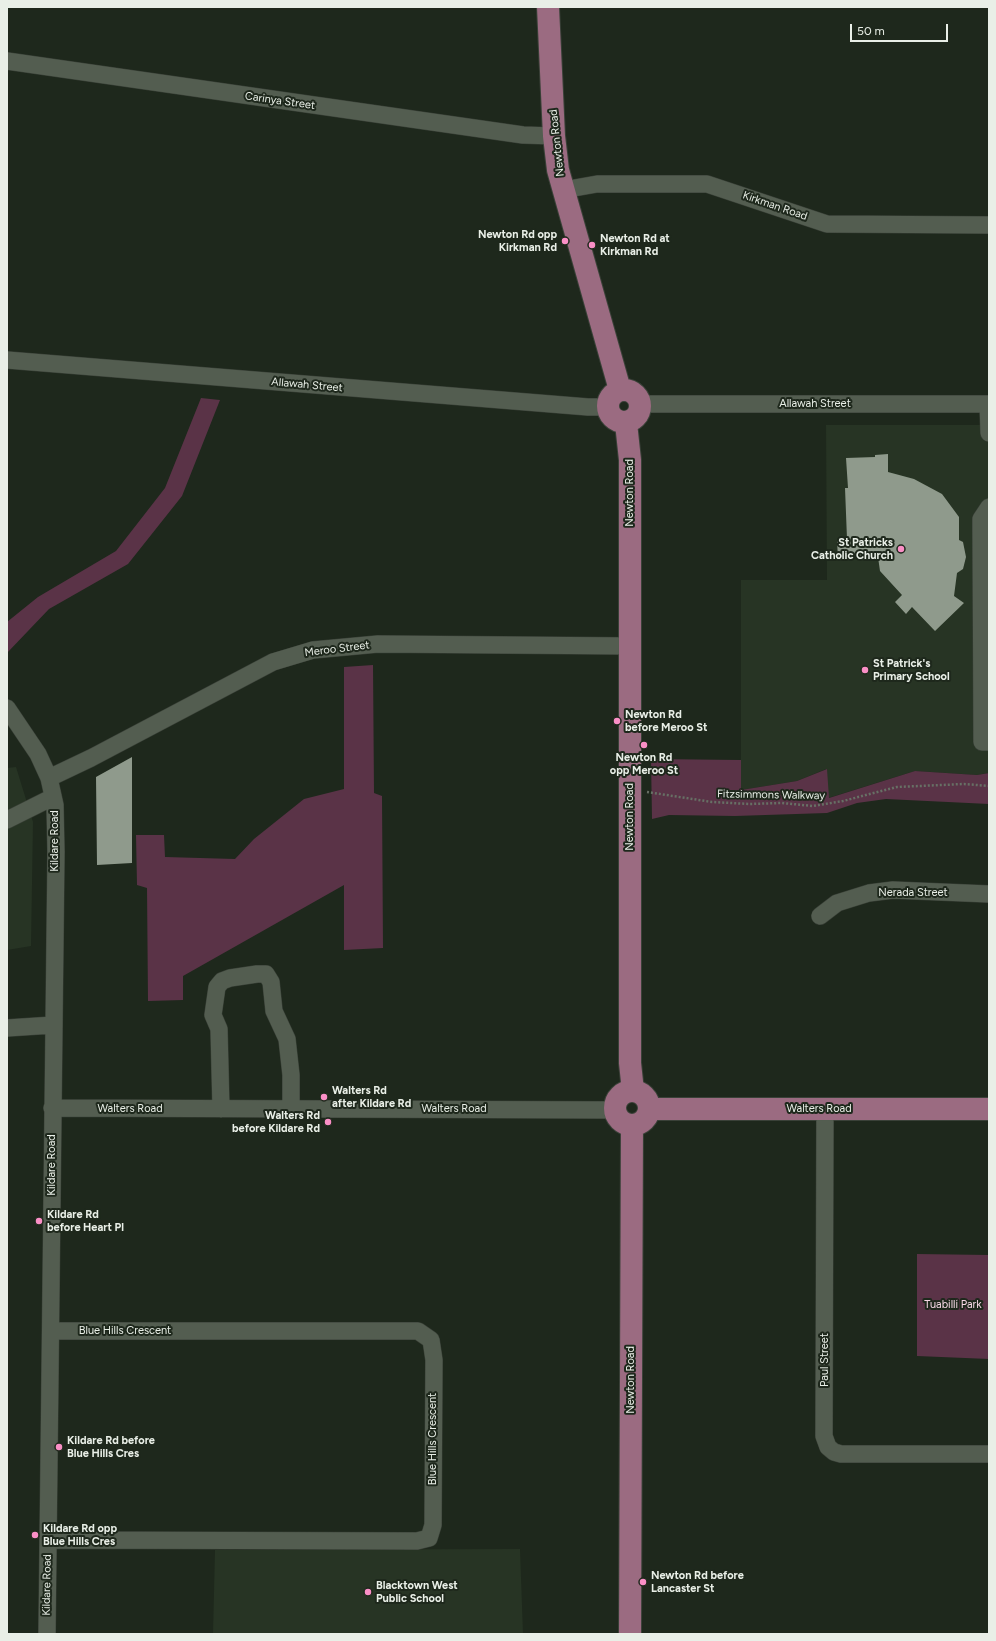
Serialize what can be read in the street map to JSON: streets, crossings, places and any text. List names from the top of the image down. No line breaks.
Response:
{"streets":{"main road":["Newton Road","Walters Road"],"street":["Carinya Street","Kirkman Road","Allawah Street","Meroo Street","Kildare Road","Nerada Street","Blue Hills Crescent","Paul Street"],"path":["Fitzsimmons Walkway"]},"crossings":[["Carinya Street","Newton Road"],["Newton Road","Kirkman Road"],["Newton Road","Allawah Street"],["Newton Road","Meroo Street"],["Newton Road","Walters Road"],["Meroo Street","Kildare Road"],["Kildare Road","Walters Road"],["Kildare Road","Blue Hills Crescent"],["Walters Road","Paul Street"]],"parks":["Tuabilli Park"],"places":["Newton Rd opp Kirkman Rd","Newton Rd at Kirkman Rd","St Patricks Catholic Church","St Patrick's Primary School","Newton Rd before Meroo St","Newton Rd opp Meroo St","Walters Rd after Kildare Rd","Walters Rd before Kildare Rd","Kildare Rd before Heart Pl","Kildare Rd before Blue Hills Cres","Kildare Rd opp Blue Hills Cres","Newton Rd before Lancaster St","Blacktown West Public School"],"scale_bar":"50 m"}
